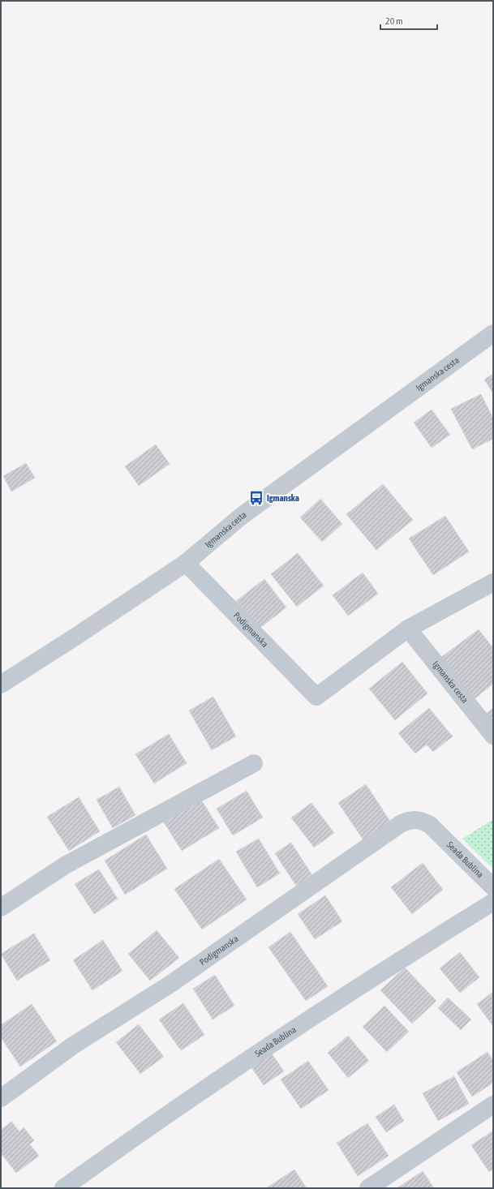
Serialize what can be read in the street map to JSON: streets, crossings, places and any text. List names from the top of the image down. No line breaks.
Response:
{"streets":{"street":["Igmanska cesta","Podigmanska","Seada Bublina"]},"crossings":[["Igmanska cesta","Podigmanska"],["Podigmanska","Seada Bublina"]],"places":{"bus stop":["Igmanska"]},"scale_bar":"20 m"}
